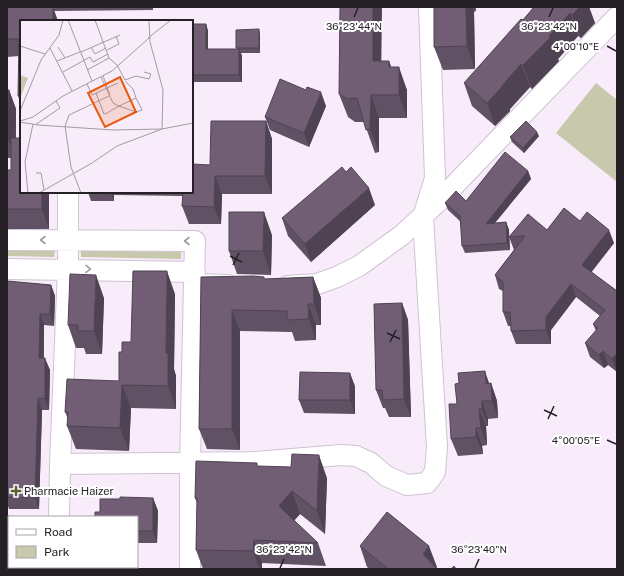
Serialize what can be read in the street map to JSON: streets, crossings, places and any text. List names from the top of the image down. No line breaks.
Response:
{"places":{"health":["Pharmacie Haizer"]},"legend":["Road","Park"],"coordinates":["36°23'44\"N","36°23'42\"N","4°00'10\"E","4°00'05\"E","36°23'40\"N"]}
